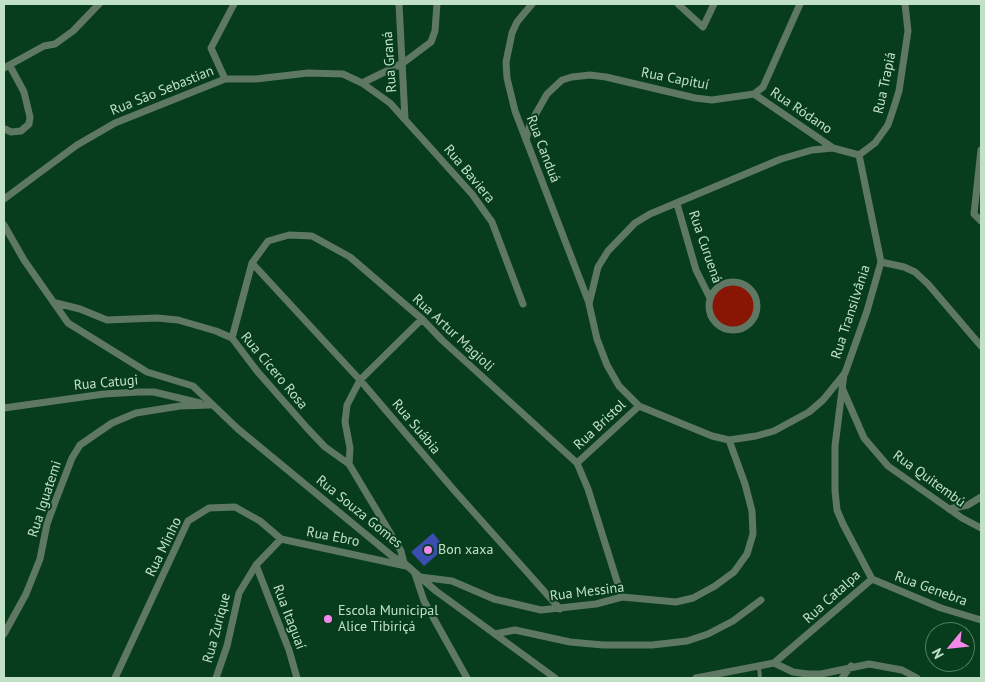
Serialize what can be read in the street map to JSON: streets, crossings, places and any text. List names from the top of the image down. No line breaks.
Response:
{"streets":{"street":["Rua Graná","Rua Capituí","Rua Trapiá","Rua São Sebastian","Rua Ródano","Rua Canduá","Rua Baviera","Rua Curuená","Rua Transilvânia","Rua Artur Magioli","Rua Cícero Rosa","Rua Catugi","Rua Bristol","Rua Suábia","Rua Quitembú","Rua Iguatemi","Rua Souza Gomes","Rua Ebro","Rua Minho","Rua Genebra","Rua Messina","Rua Catalpa","Rua Itaguaí","Rua Zurique"]},"crossings":[["Rua Graná","Rua Baviera"],["Rua Capituí","Rua Ródano"],["Rua Capituí","Rua Canduá"],["Rua Trapiá","Rua Transilvânia"],["Rua São Sebastian","Rua Baviera"],["Rua Ródano","Rua Transilvânia"],["Rua Canduá","Rua Transilvânia"],["Rua Curuená","Rua Transilvânia"],["Rua Transilvânia","Rua Bristol"],["Rua Transilvânia","Rua Messina"],["Rua Transilvânia","Rua Catalpa"],["Rua Artur Magioli","Rua Cícero Rosa"],["Rua Artur Magioli","Rua Bristol"],["Rua Artur Magioli","Rua Suábia"],["Rua Artur Magioli","Rua Messina"],["Rua Cícero Rosa","Rua Souza Gomes"],["Rua Cícero Rosa","Rua Ebro"],["Rua Catugi","Rua Iguatemi"],["Rua Catugi","Rua Souza Gomes"],["Rua Suábia","Rua Messina"],["Rua Quitembú","Rua Catalpa"],["Rua Iguatemi","Rua Souza Gomes"],["Rua Souza Gomes","Rua Ebro"],["Rua Souza Gomes","Rua Messina"],["Rua Ebro","Rua Minho"],["Rua Ebro","Rua Zurique"],["Rua Minho","Rua Zurique"],["Rua Genebra","Rua Catalpa"],["Rua Itaguaí","Rua Zurique"]],"places":["Bon xaxa","Escola Municipal Alice Tibiriçá"],"north":"bottom left"}
